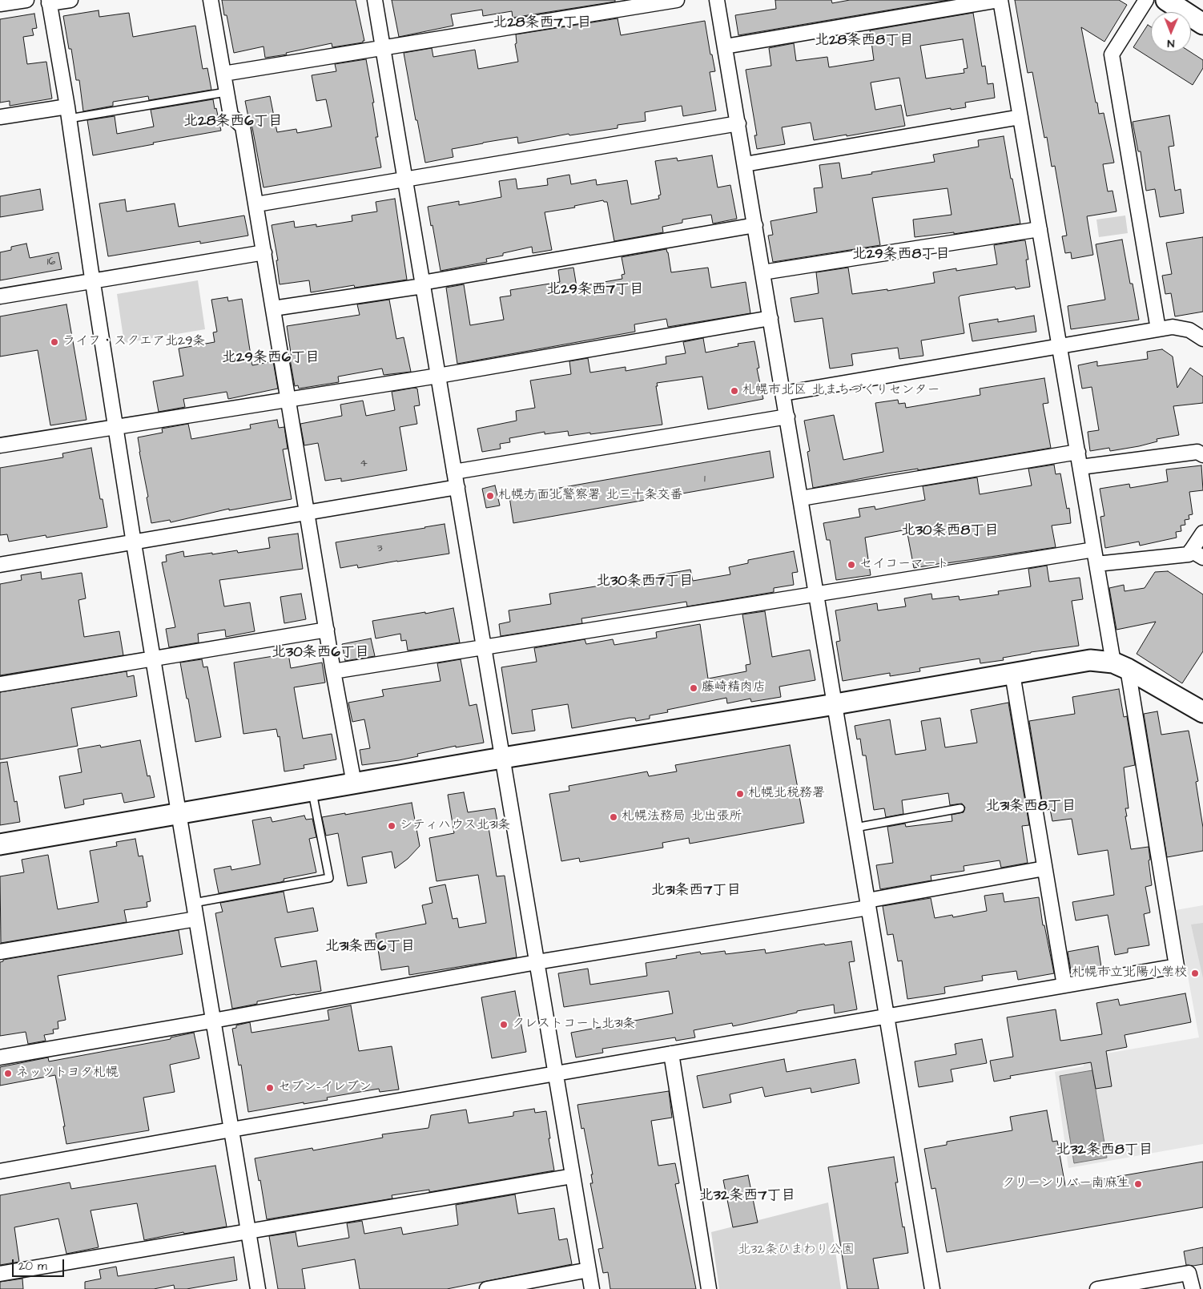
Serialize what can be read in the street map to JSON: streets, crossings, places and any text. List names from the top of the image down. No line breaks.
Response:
{"districts":["北28条西7丁目","北28条西8丁目","北28条西6丁目","北29条西8丁目","北29条西7丁目","北29条西6丁目","北30条西8丁目","北30条西7丁目","北30条西6丁目","北31条西8丁目","北31条西7丁目","北31条西6丁目","北32条西8丁目","北32条西7丁目"],"parks":["北32条ひまわり公園"],"places":["ライフ・スクエア北29条","札幌市北区 北まちづくりセンター","札幌方面北警察署 北三十条交番","セイコーマート","藤崎精肉店","札幌北税務署","札幌法務局 北出張所","シティハウス北31条","札幌市立北陽小学校","クレストコート北31条","ネッツトヨタ札幌","セブン-イレブン","クリーンリバー南麻生"],"house_numbers":["16","4","1","3"],"scale_bar":"20 m","north":"bottom"}
